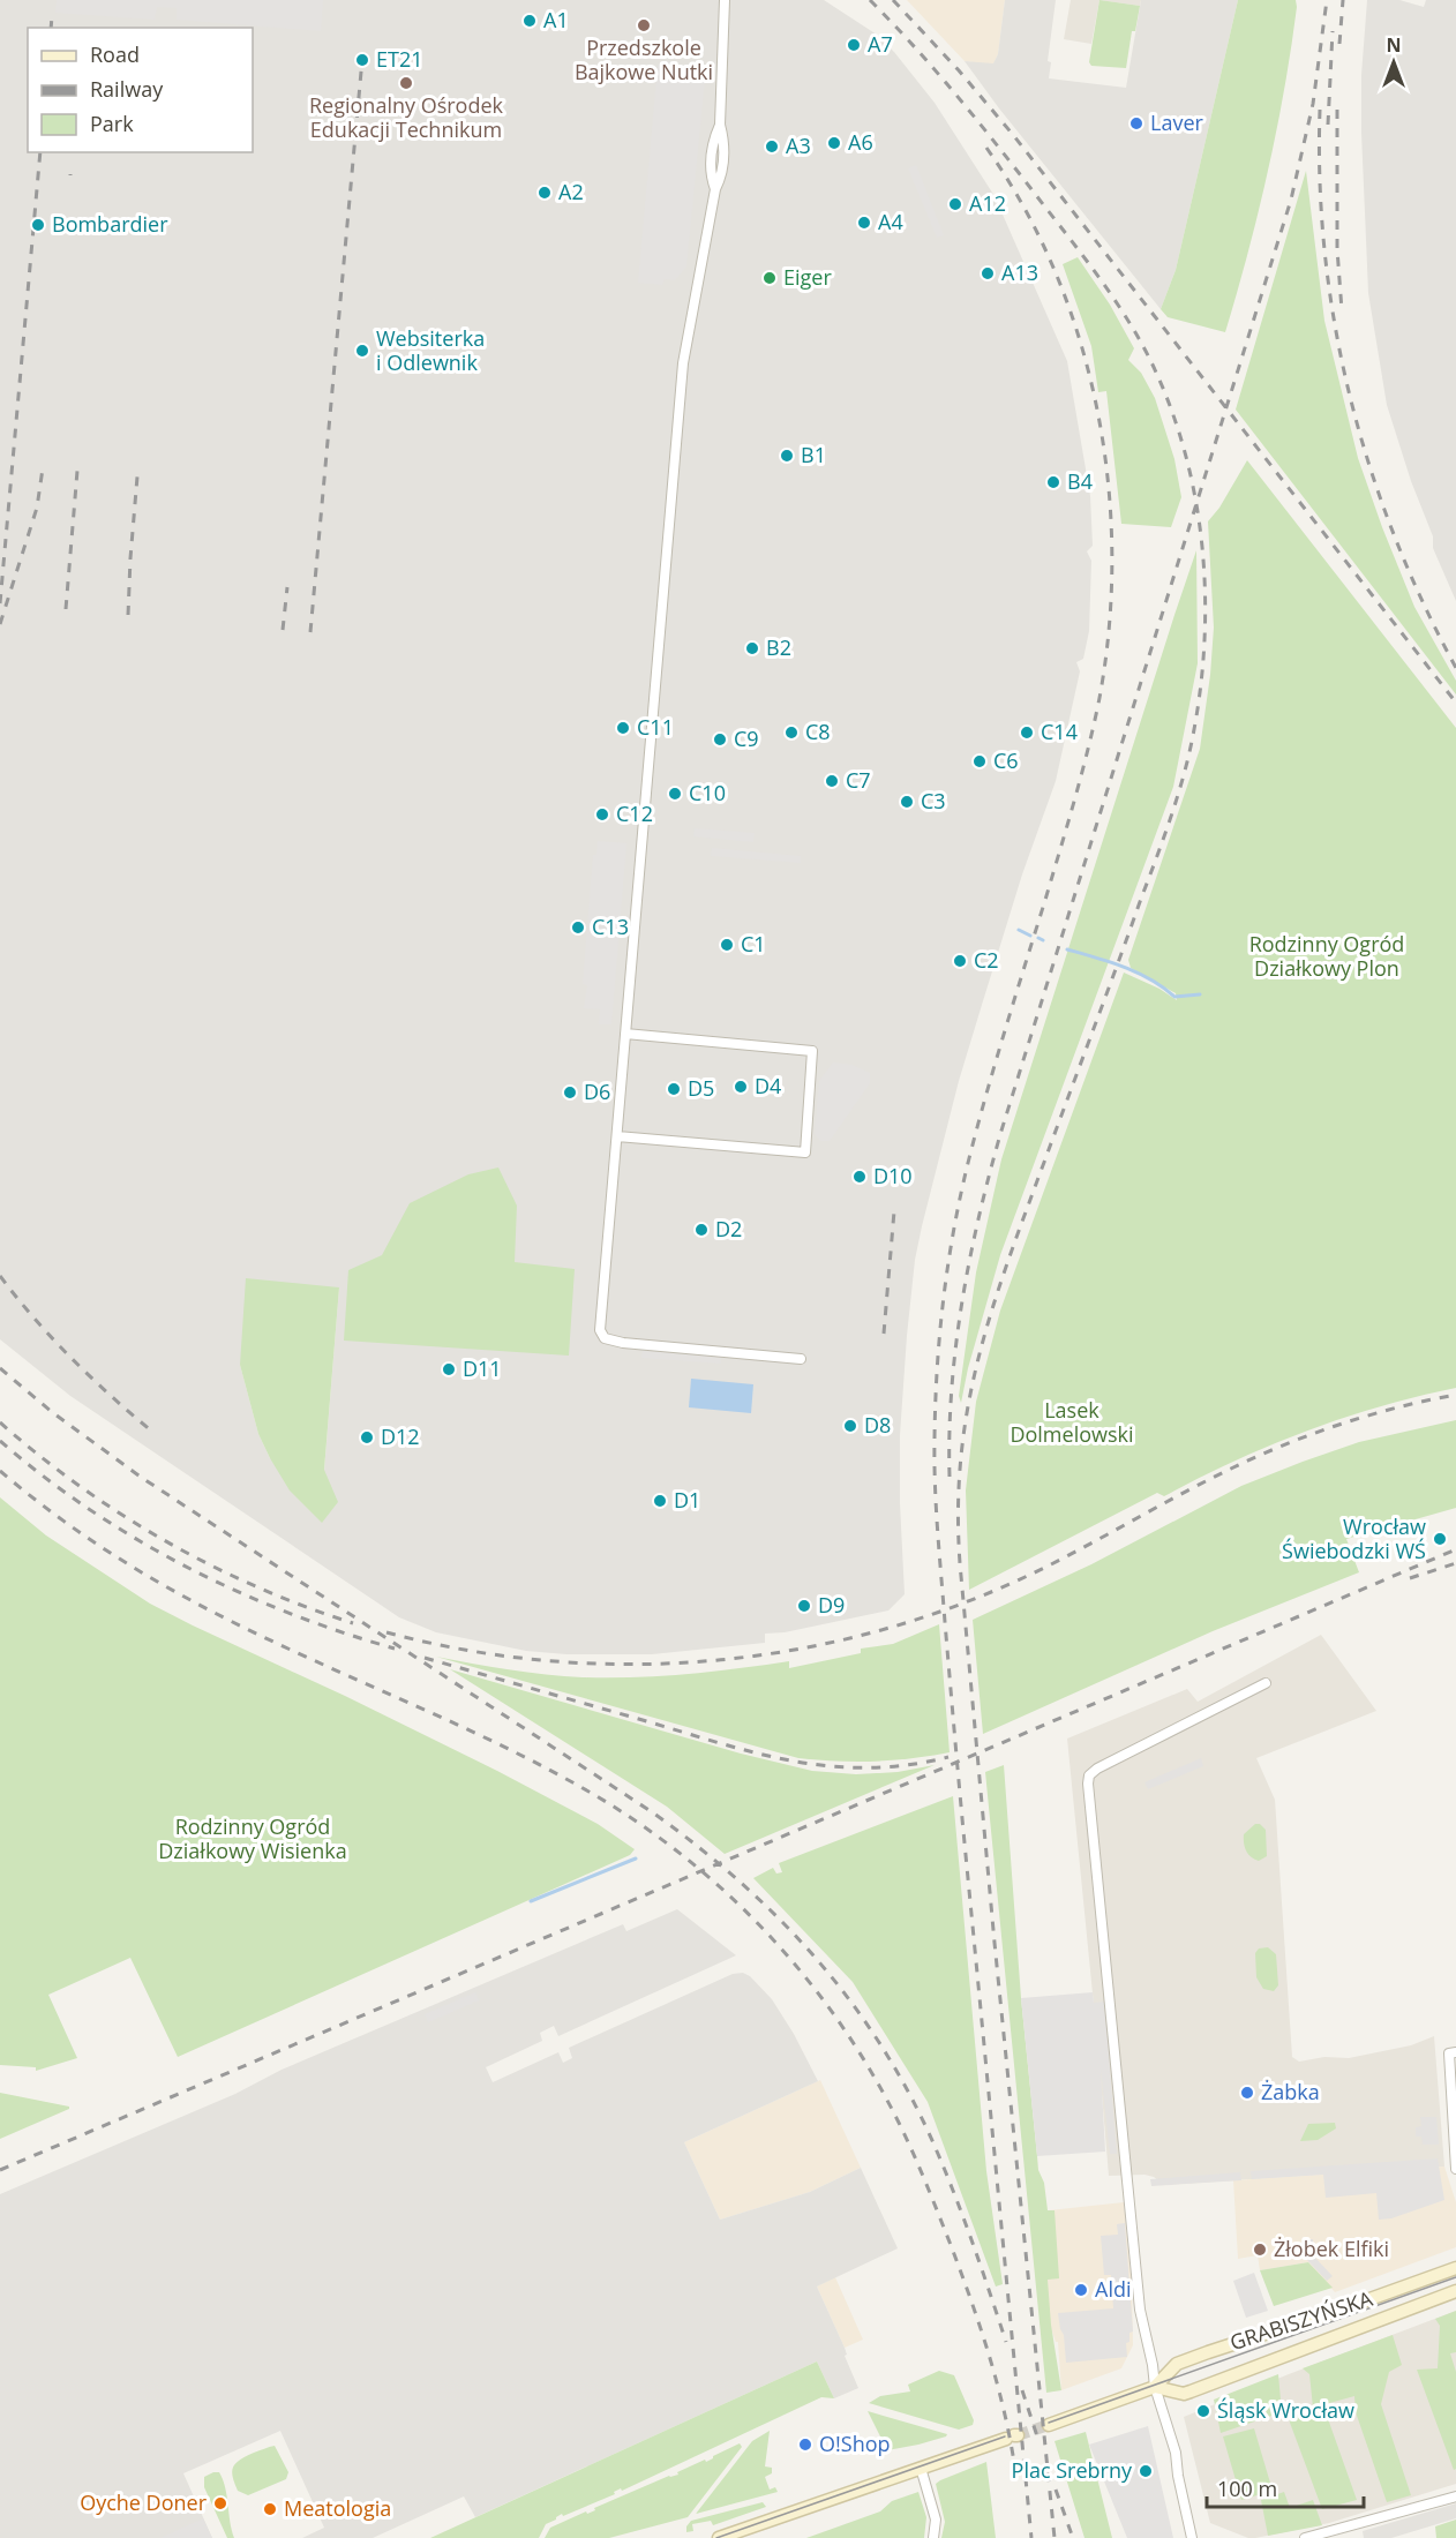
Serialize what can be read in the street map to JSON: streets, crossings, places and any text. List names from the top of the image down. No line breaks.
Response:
{"streets":{"main road":["GRABISZYŃSKA"]},"parks":["Rodzinny Ogród Działkowy Plon","Lasek Dolmelowski","Rodzinny Ogród Działkowy Wisienka"],"places":["A1","Przedszkole Bajkowe Nutki","A7","ET21","Regionalny Ośrodek Edukacji Technikum","Laver","A6","A3","A2","A12","A4","Bombardier","A13","Eiger","Websiterka i Odlewnik","B1","B4","B2","C11","C8","C14","C9","C6","C7","C10","C3","C12","C13","C1","C2","D4","D5","D6","D10","D2","D11","D8","D12","D1","Wrocław Świebodzki WŚ","D9","Żabka","Żłobek Elfiki","Aldi","Śląsk Wrocław","O!Shop","Plac Srebrny","Oyche Doner","Meatologia"],"legend":["Road","Railway","Park"],"scale_bar":"100 m","north":"top"}
